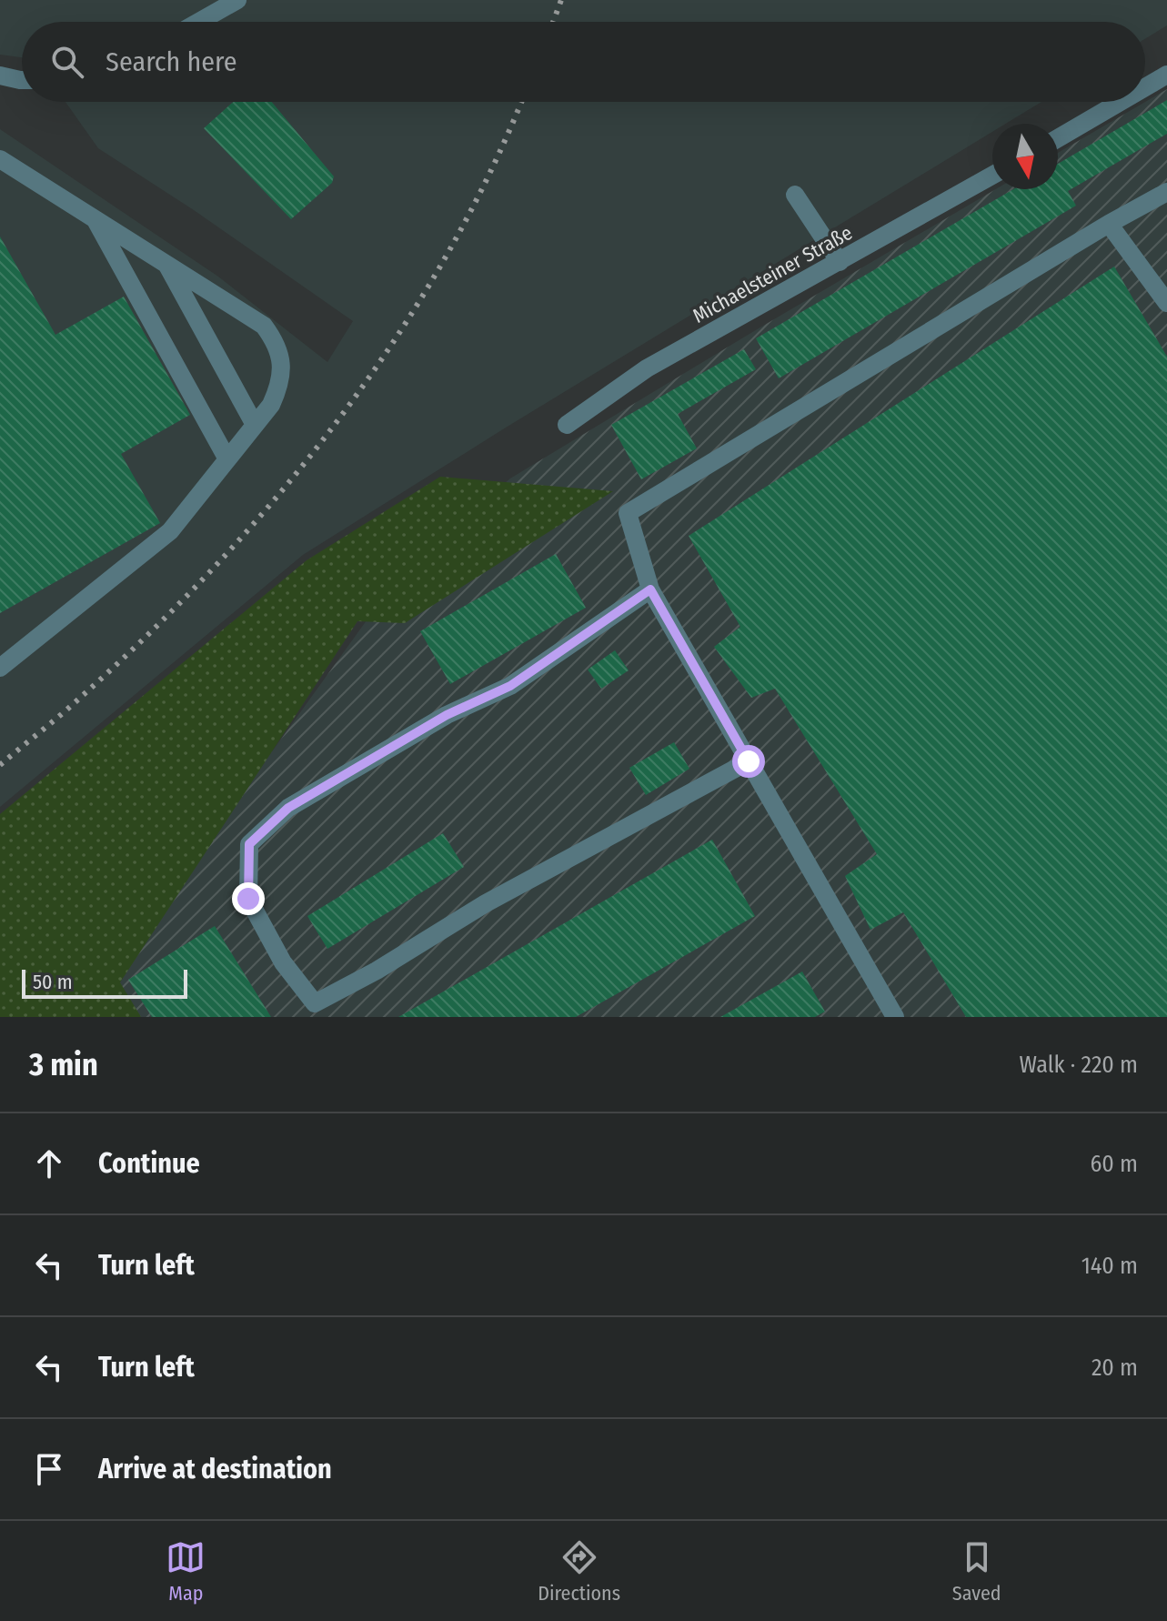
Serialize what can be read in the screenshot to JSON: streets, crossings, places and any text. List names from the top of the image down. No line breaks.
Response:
{"streets":{"street":["Michaelsteiner Straße"]},"scale_bar":"50 m","north":"bottom","page":{"search":"Search here","scale":"50 m","heading":["3 min","Walk · 220 m"],"list":[["Continue","60 m"],["Turn left","140 m"],["Turn left","20 m"],"Arrive at destination"],"nav":["Map","Directions","Saved"]}}
